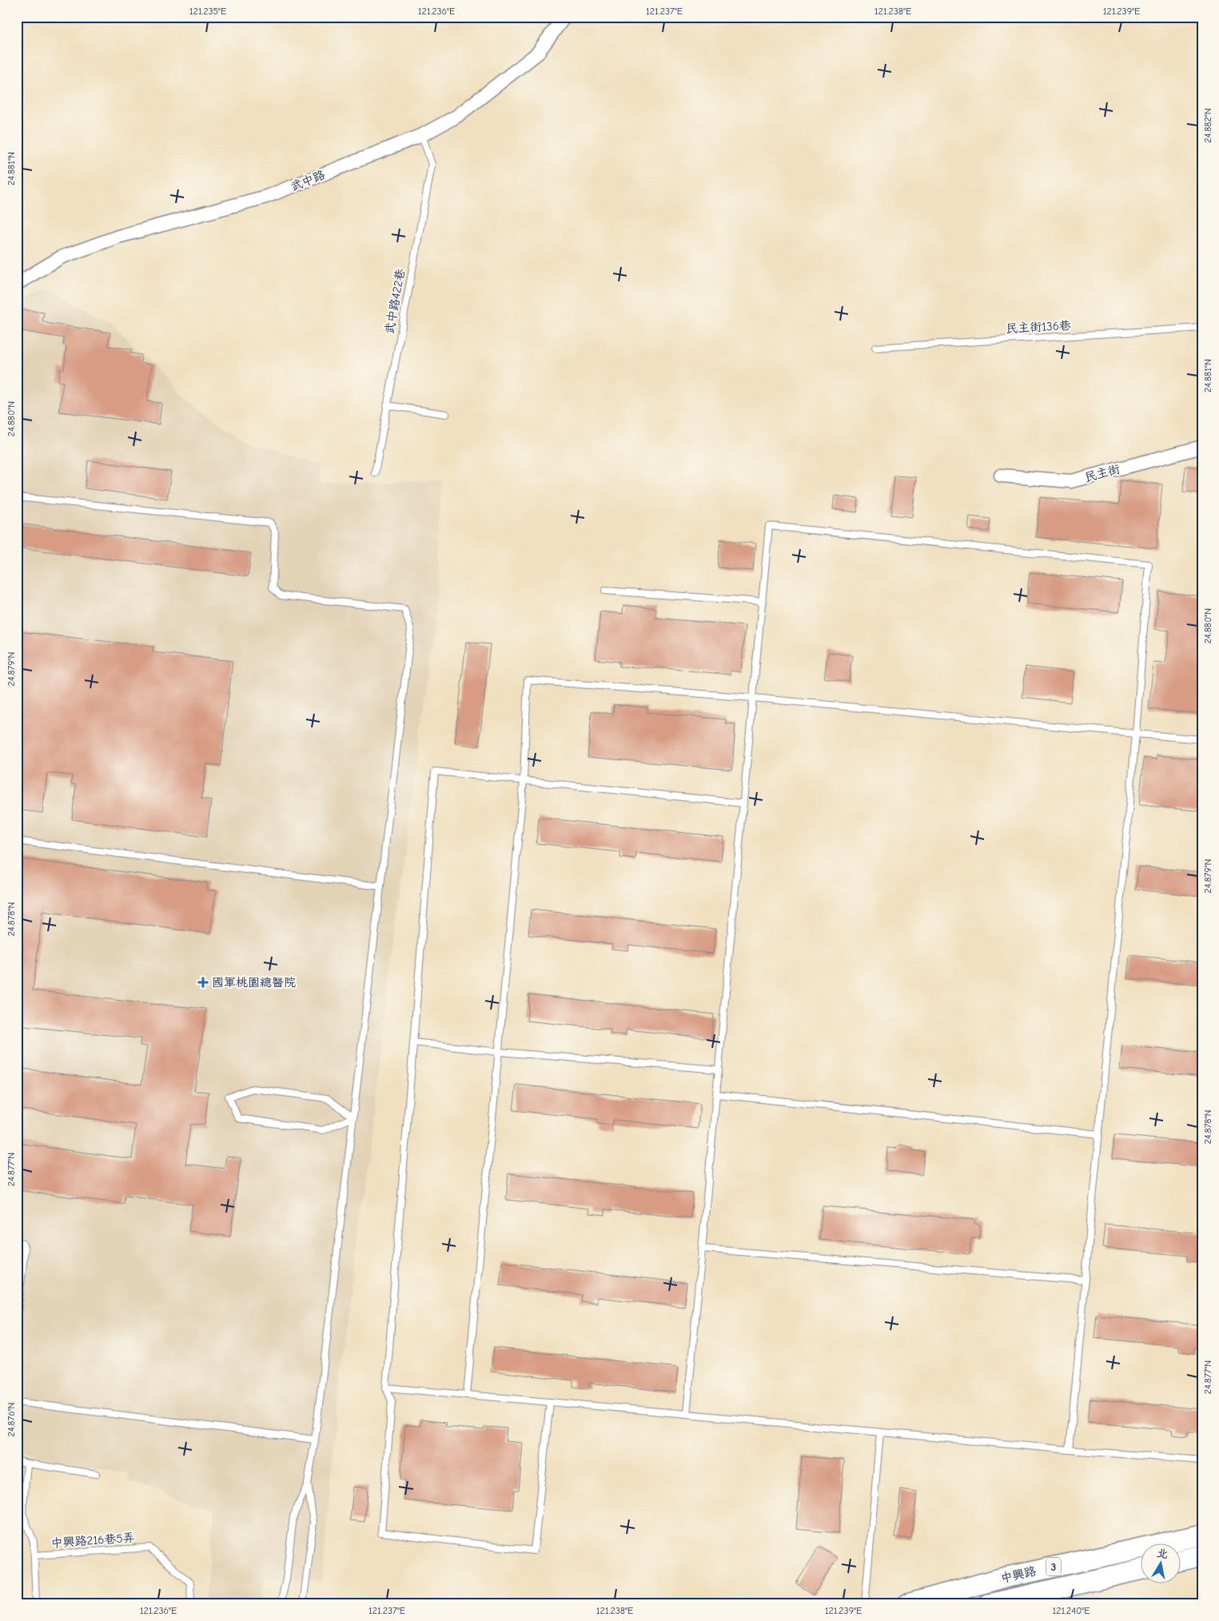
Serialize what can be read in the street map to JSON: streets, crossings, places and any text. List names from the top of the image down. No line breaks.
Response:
{"streets":{"main road":["3","中興路"],"street":["武中路","民主街"],"lane":["武中路422巷","民主街136巷","中興路216巷5弄"]},"crossings":[["武中路","武中路422巷"]],"places":{"health":["國軍桃園總醫院"]},"north":"top","coordinates":["121.235°E","121.236°E","121.237°E","121.238°E","121.239°E","24.882°N","24.881°N","24.880°N","24.879°N","24.878°N","24.877°N","24.876°N","121.240°E"]}
